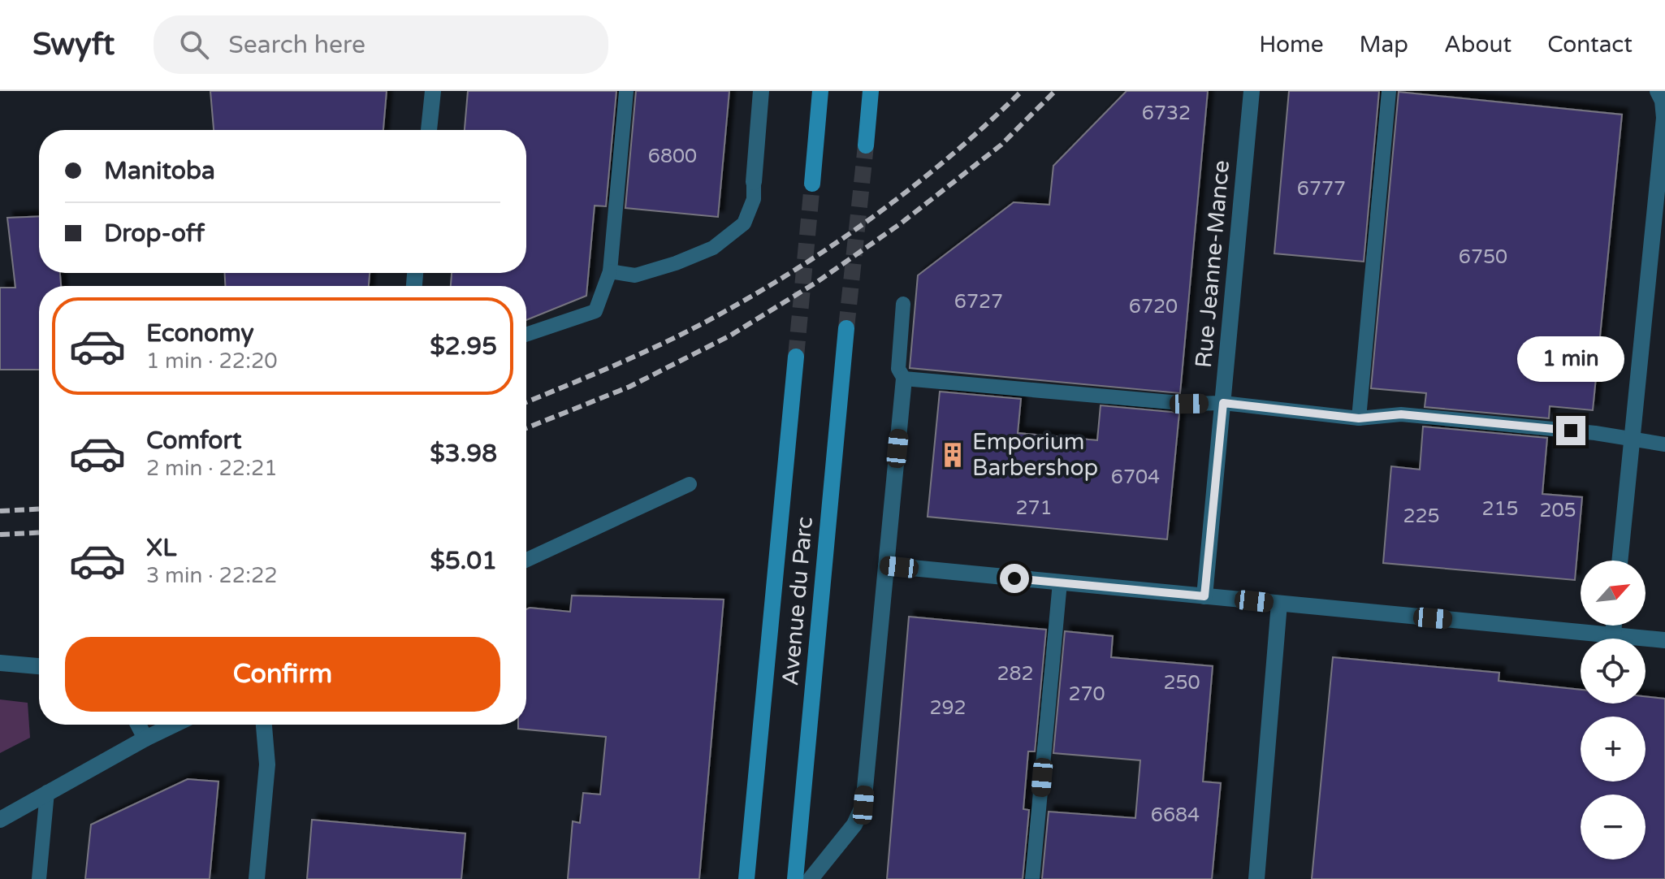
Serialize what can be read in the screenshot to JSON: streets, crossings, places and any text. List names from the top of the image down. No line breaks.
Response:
{"streets":{"main road":["Avenue du Parc"],"street":["Rue Jeanne-Mance"]},"places":{"building":["Emporium Barbershop"]},"house_numbers":["6732","6800","6777","6750","6727","6720","6704","271","215","205","225","282","250","270","292","6684"],"north":"top right","page":{"header":"Swyft","search":"Search here","nav":["Home","Map","About","Contact"],"banner":["Manitoba","Drop-off"],"list":[{"name":"Economy","note":"1 min · 22:20","value":"$2.95"},{"name":"Comfort","note":"2 min · 22:21","value":"$3.98"},{"name":"XL","note":"3 min · 22:22","value":"$5.01"}],"bubble":"1 min","map_buttons":["+","−"],"buttons":"Confirm"}}
